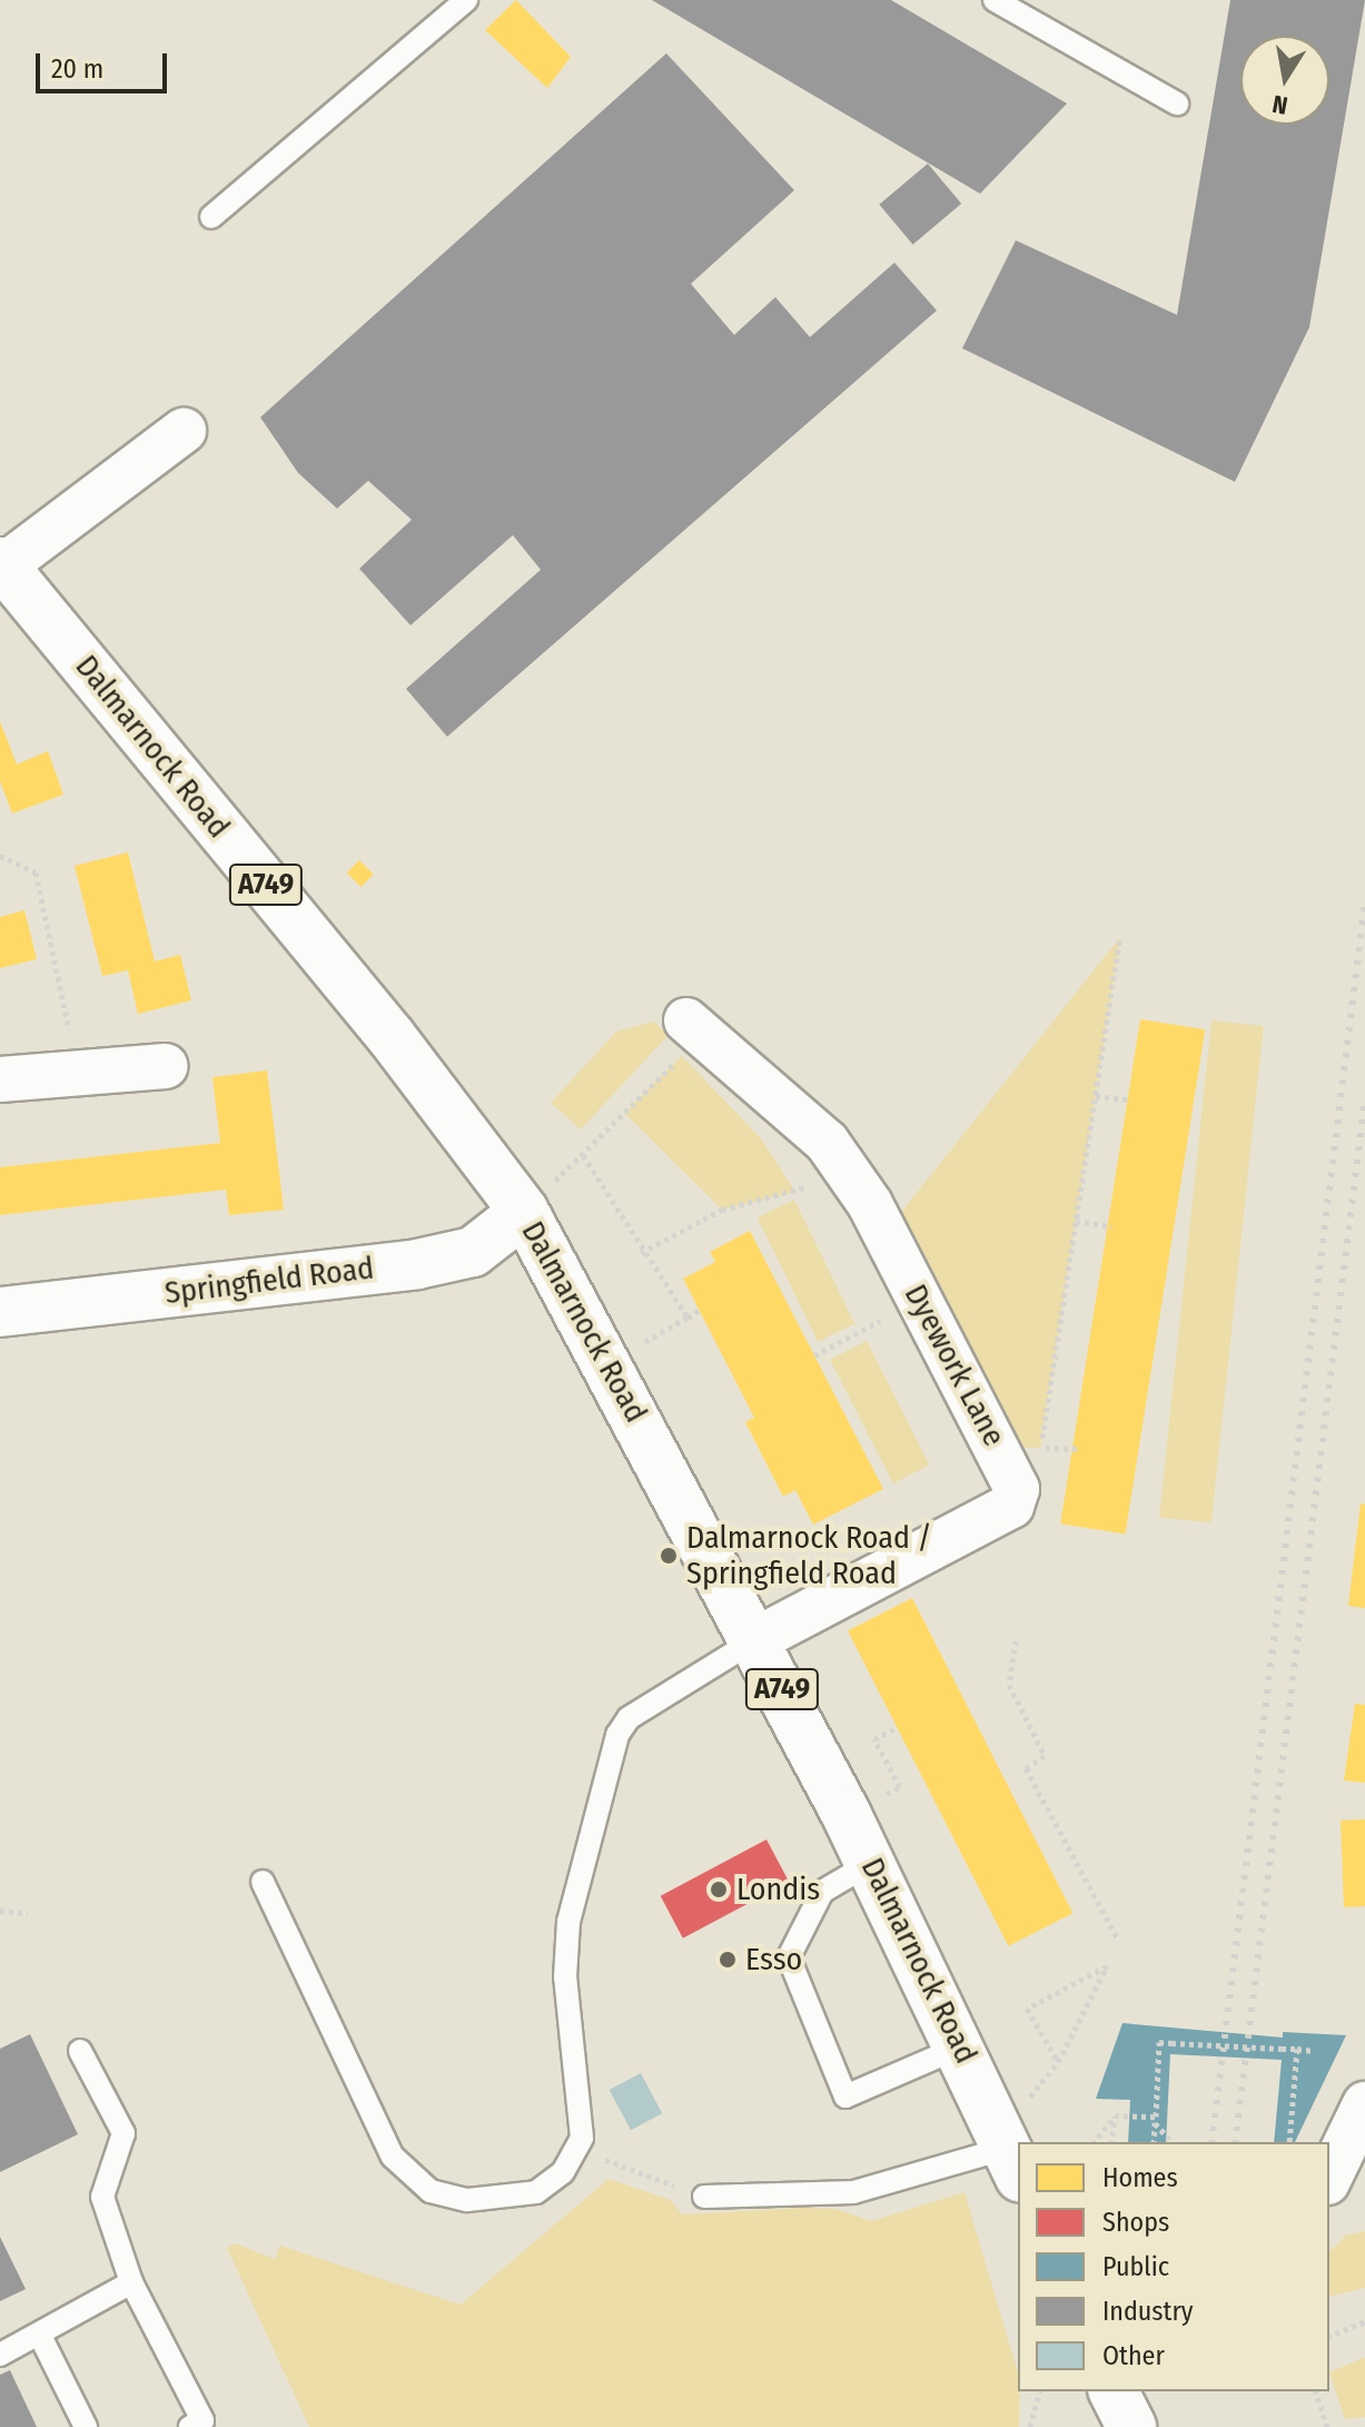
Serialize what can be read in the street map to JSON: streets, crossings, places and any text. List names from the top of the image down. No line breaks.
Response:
{"streets":{"main road":["Dalmarnock Road","A749","Springfield Road"],"street":["Dyework Lane"]},"crossings":[["Dalmarnock Road","Springfield Road"],["Dalmarnock Road","Dyework Lane"]],"places":["Dalmarnock Road / Springfield Road","Londis","Esso"],"legend":["Homes","Shops","Public","Industry","Other"],"scale_bar":"20 m","north":"bottom"}
